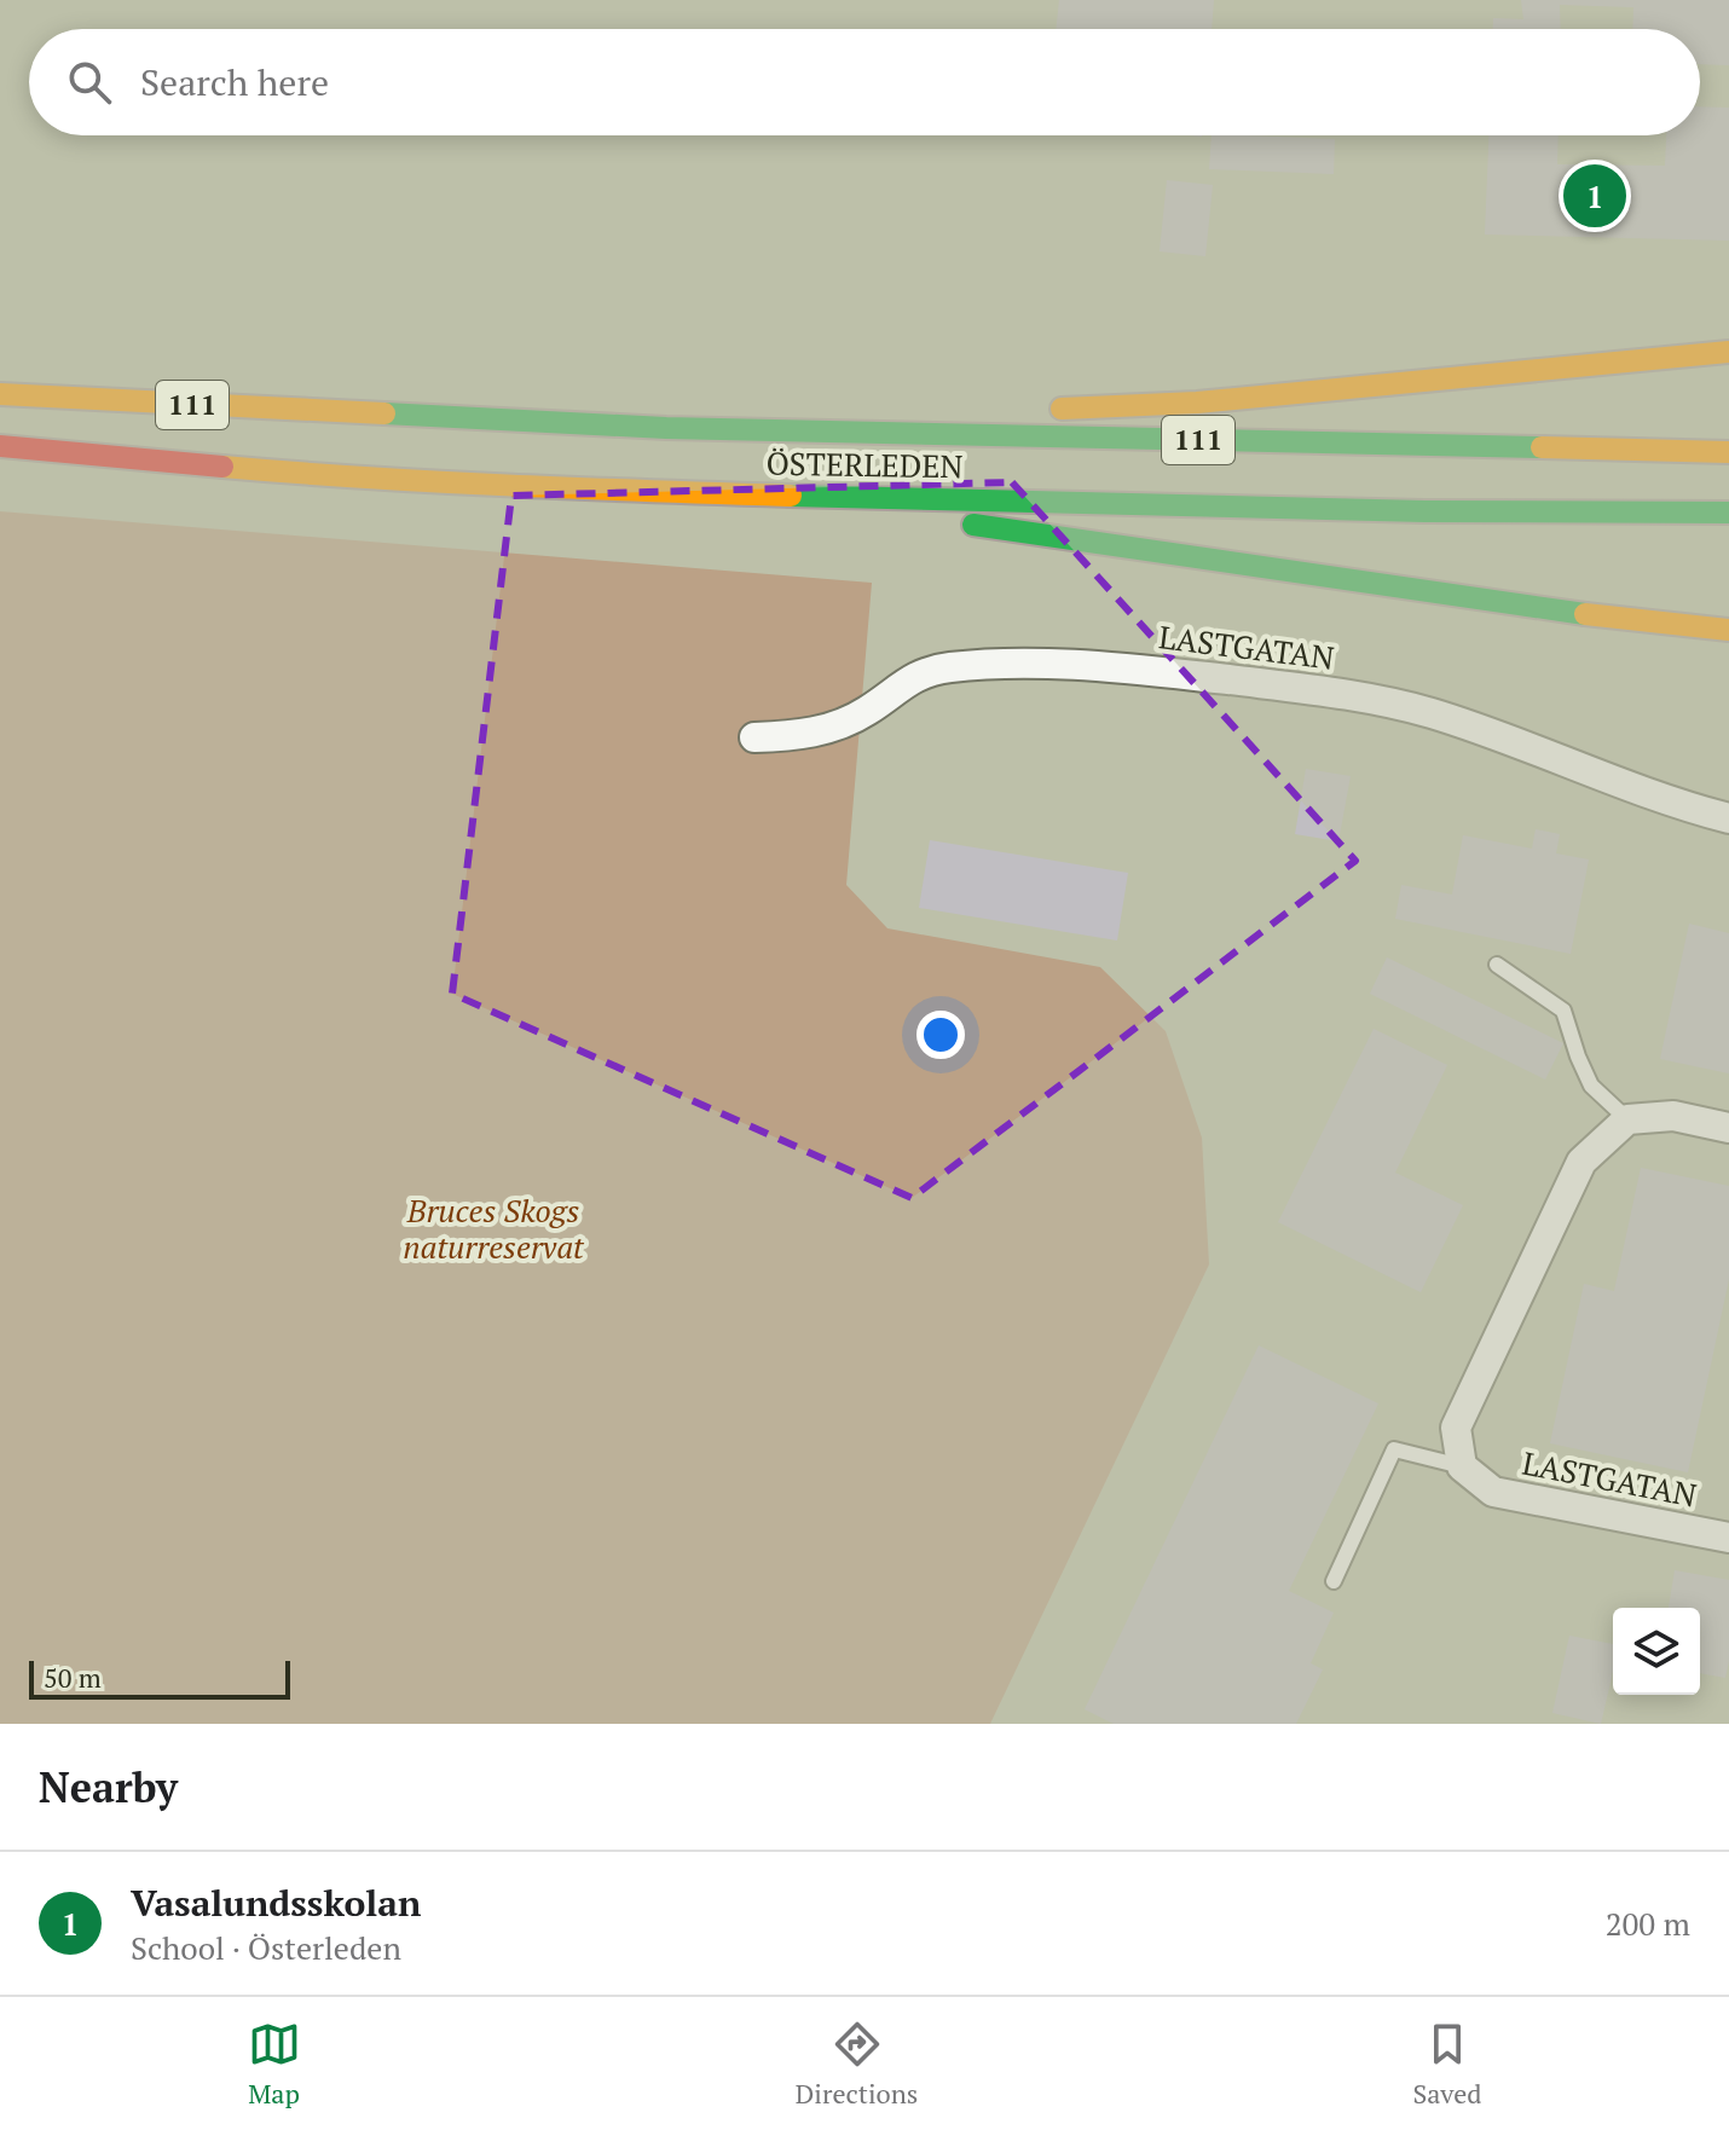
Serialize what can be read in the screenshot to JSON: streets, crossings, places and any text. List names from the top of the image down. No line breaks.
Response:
{"streets":{"main road":["111","ÖSTERLEDEN"],"street":["LASTGATAN"]},"parks":["Bruces Skogs naturreservat"],"scale_bar":"50 m","page":{"search":"Search here","pins":"1","scale":"50 m","heading":"Nearby","list":[{"mark":"1","name":"Vasalundsskolan","note":"School · Österleden","value":"200 m"}],"nav":["Map","Directions","Saved"]}}
